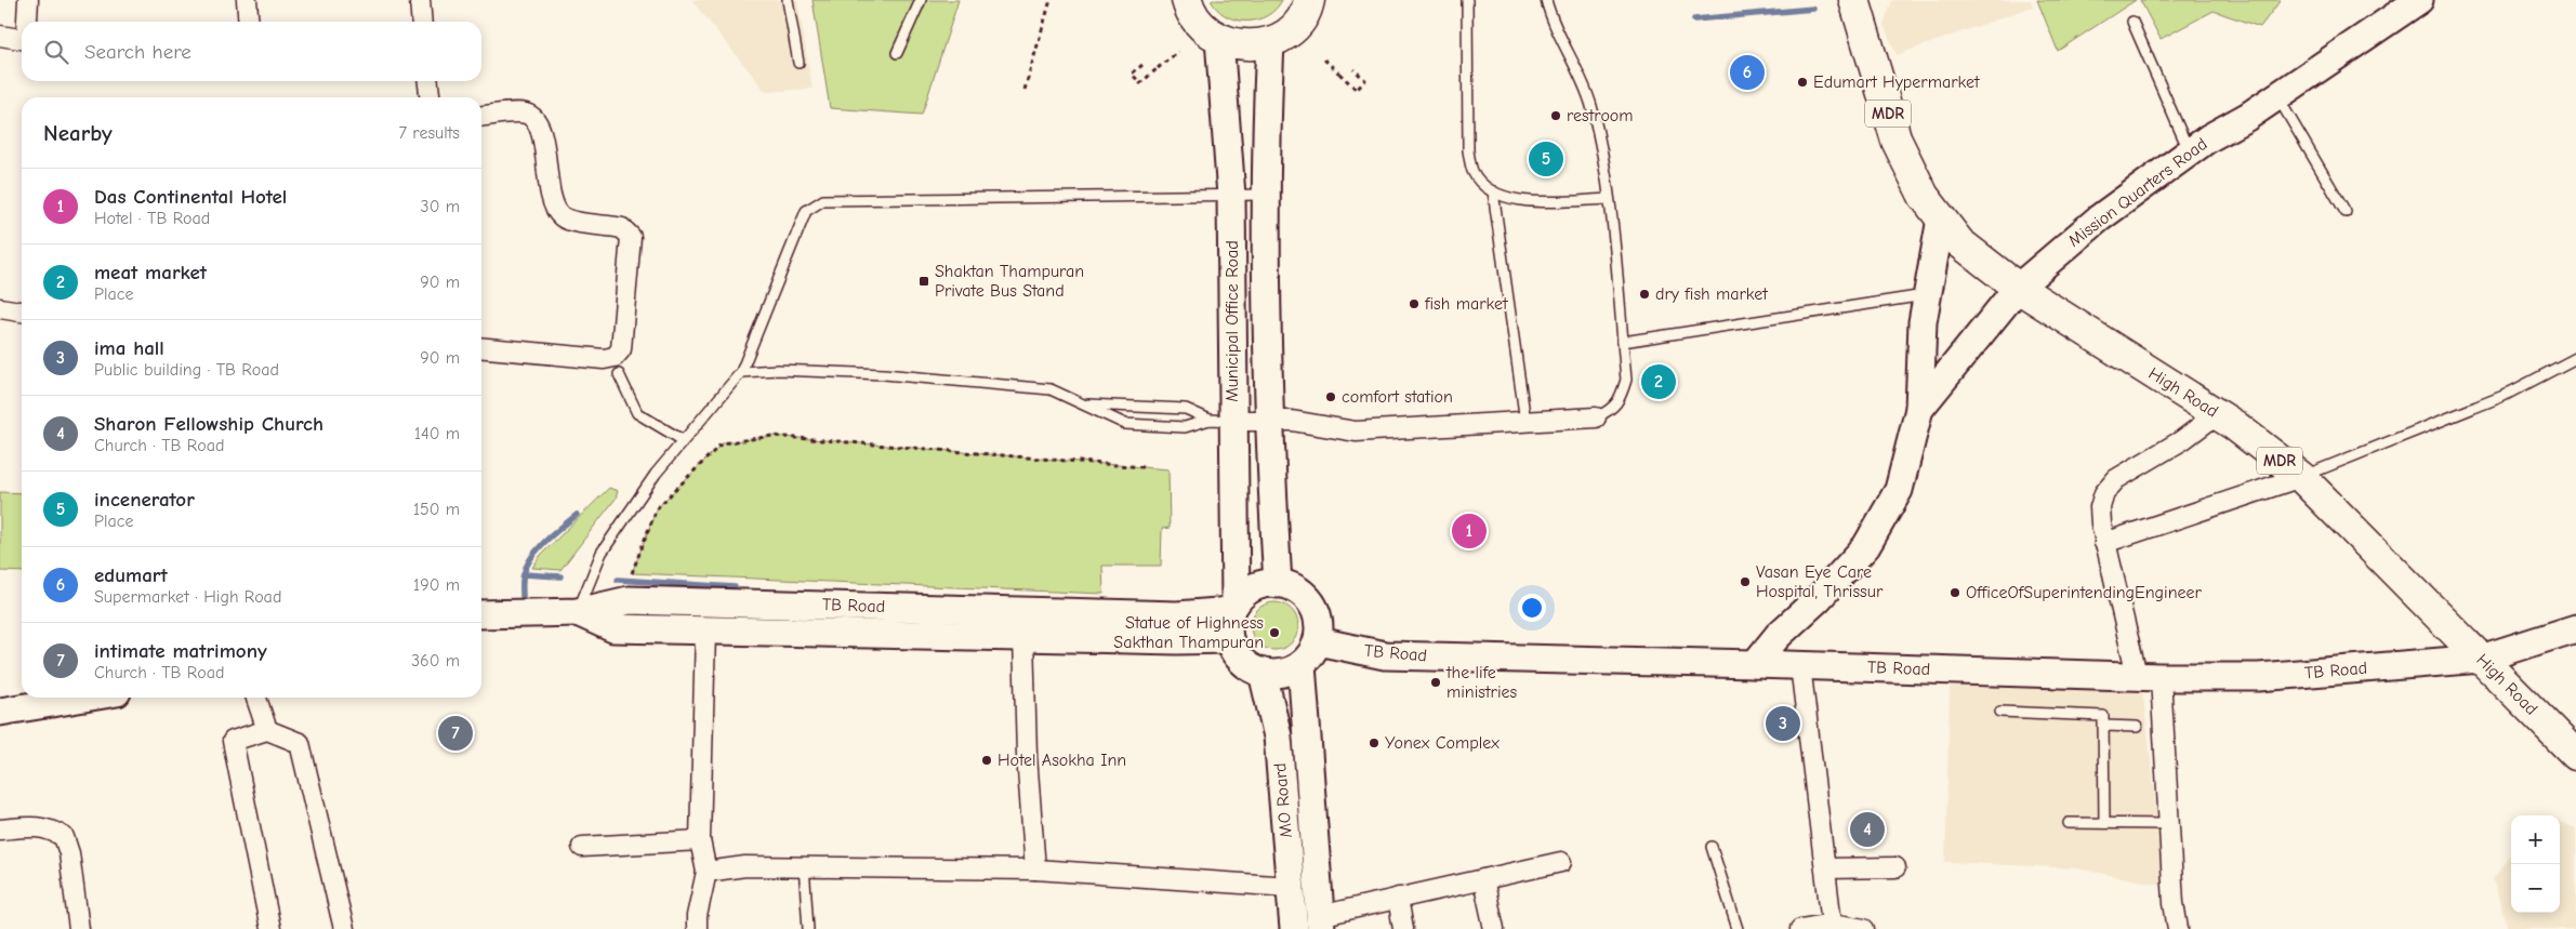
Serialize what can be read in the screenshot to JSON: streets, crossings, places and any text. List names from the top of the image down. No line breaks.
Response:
{"streets":{"main road":["MDR","Mission Quarters Road","Municipal Office Road","High Road","TB Road","MO Roard"]},"crossings":[["Mission Quarters Road","High Road"],["Municipal Office Road","TB Road"],["Municipal Office Road","MO Roard"],["High Road","TB Road"],["TB Road","MO Roard"]],"places":{"other":["Edumart Hypermarket","restroom","dry fish market","fish market","comfort station","Vasan Eye Care Hospital, Thrissur","OfficeOfSuperintendingEngineer","Statue of Highness Sakthan Thampuran","the life ministries","Yonex Complex","Hotel Asokha Inn"],"transit":["Shaktan Thampuran Private Bus Stand"]},"page":{"search":"Search here","pins":["6","5","2","1","3","7","4"],"heading":["Nearby","7 results"],"list":[{"mark":"1","name":"Das Continental Hotel","note":"Hotel · TB Road","value":"30 m"},{"mark":"2","name":"meat market","note":"Place","value":"90 m"},{"mark":"3","name":"ima hall","note":"Public building · TB Road","value":"90 m"},{"mark":"4","name":"Sharon Fellowship Church","note":"Church · TB Road","value":"140 m"},{"mark":"5","name":"incenerator","note":"Place","value":"150 m"},{"mark":"6","name":"edumart","note":"Supermarket · High Road","value":"190 m"},{"mark":"7","name":"intimate matrimony","note":"Church · TB Road","value":"360 m"}],"map_buttons":["+","−"]}}
